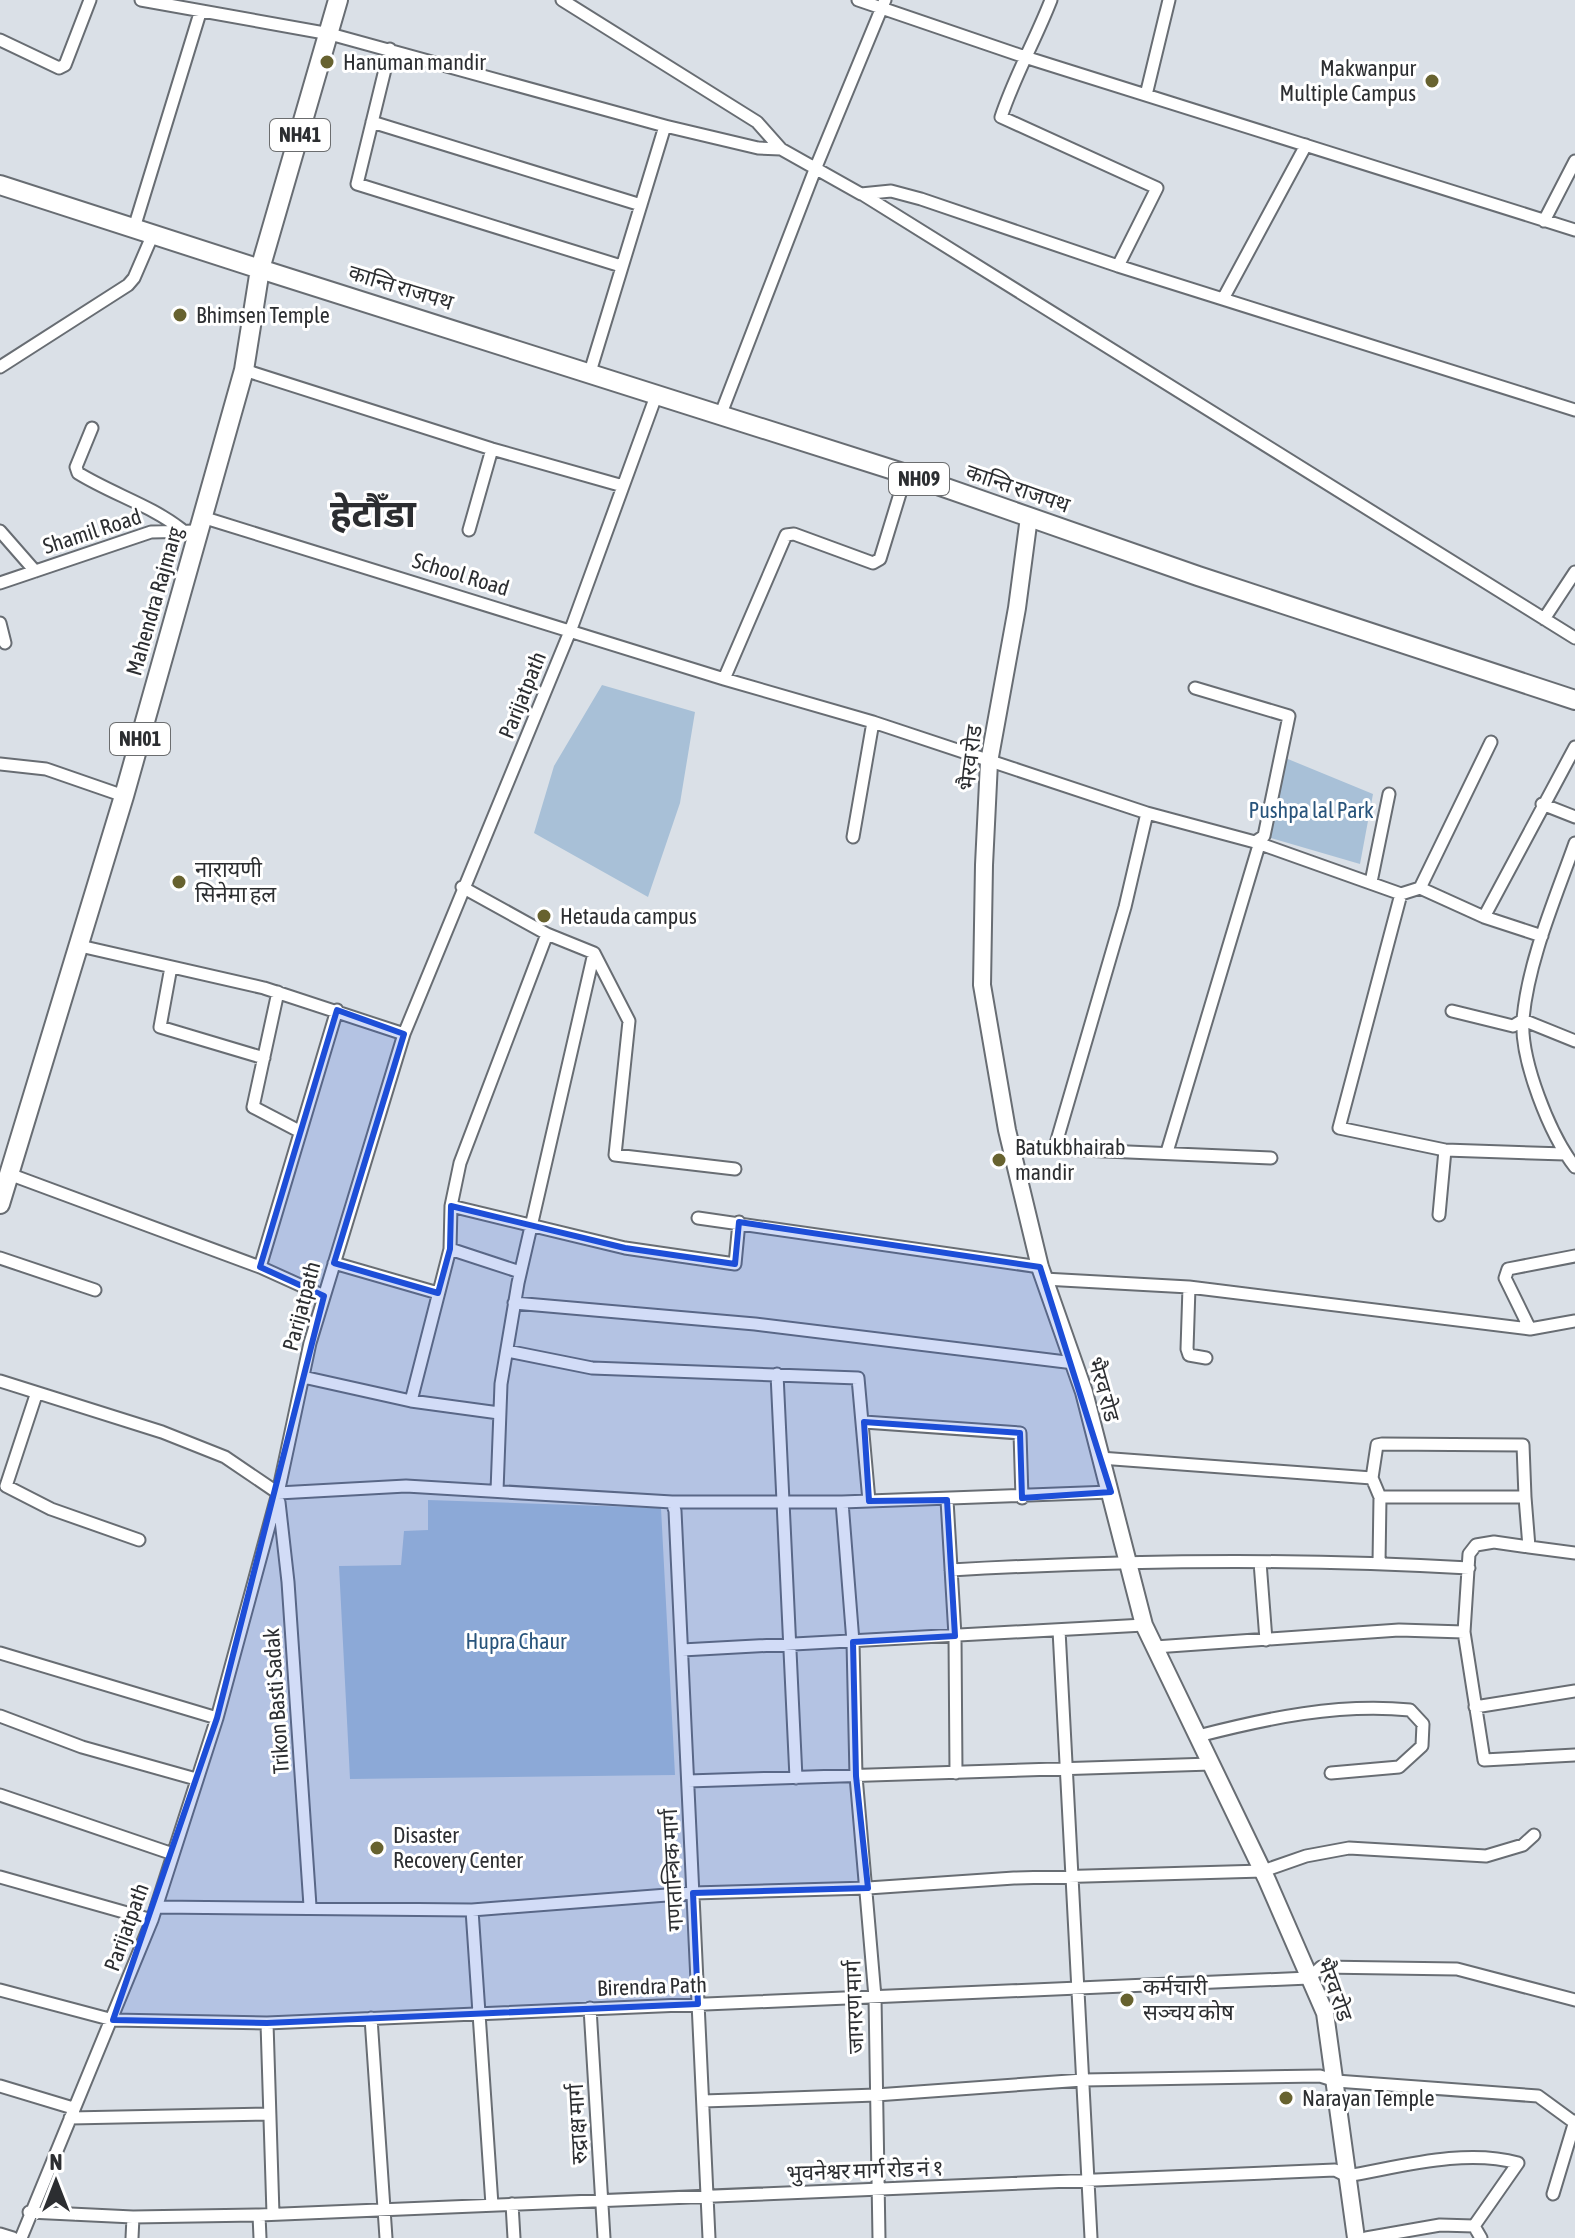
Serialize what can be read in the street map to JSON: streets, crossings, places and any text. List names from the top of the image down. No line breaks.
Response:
{"streets":{"main road":["NH41","कान्ति राजपथ","NH09","Mahendra Rajmarg","NH01","भैरव रोड"],"street":["Shamil Road","School Road","Parijatpath","Trikon Basti Sadak","गणतान्त्रिक मार्ग","Birendra Path","जागरण मार्ग","रुद्राक्ष मार्ग","भुवनेश्वर मार्ग रोड नं १"]},"crossings":[["NH41","कान्ति राजपथ"],["NH41","Mahendra Rajmarg"],["कान्ति राजपथ","Mahendra Rajmarg"],["कान्ति राजपथ","Parijatpath"],["कान्ति राजपथ","भैरव रोड"],["Shamil Road","School Road"],["Shamil Road","Mahendra Rajmarg"],["School Road","Mahendra Rajmarg"],["School Road","Parijatpath"],["School Road","भैरव रोड"],["Parijatpath","Trikon Basti Sadak"],["Parijatpath","Birendra Path"],["Parijatpath","भुवनेश्वर मार्ग रोड नं १"],["भैरव रोड","Birendra Path"],["भैरव रोड","भुवनेश्वर मार्ग रोड नं १"],["गणतान्त्रिक मार्ग","Birendra Path"],["गणतान्त्रिक मार्ग","भुवनेश्वर मार्ग रोड नं १"],["Birendra Path","जागरण मार्ग"],["Birendra Path","रुद्राक्ष मार्ग"],["जागरण मार्ग","भुवनेश्वर मार्ग रोड नं १"],["रुद्राक्ष मार्ग","भुवनेश्वर मार्ग रोड नं १"]],"districts":["हेटौँडा"],"parks":["Pushpa lal Park","Hupra Chaur"],"places":["Hanuman mandir","Makwanpur Multiple Campus","Bhimsen Temple","नारायणी सिनेमा हल","Hetauda campus","Batukbhairab mandir","Disaster Recovery Center","कर्मचारी सञ्चय कोष","Narayan Temple"],"north":"top"}
